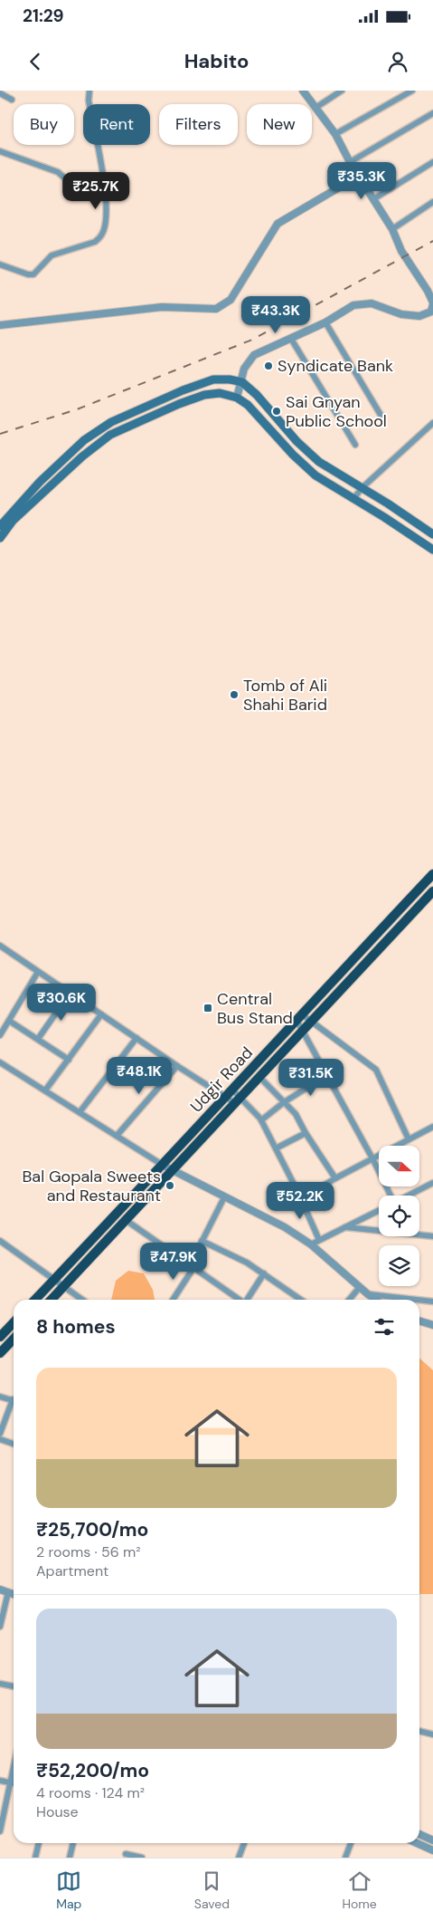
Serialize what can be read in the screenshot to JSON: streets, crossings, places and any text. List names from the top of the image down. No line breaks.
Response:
{"streets":{"highway":["Udgir Road"]},"places":{"other":["Syndicate Bank","Sai Gnyan Public School","Tomb of Ali Shahi Barid","Bal Gopala Sweets and Restaurant"],"transit":["Central Bus Stand"]},"north":"right","page":{"status":"21:29","header":"Habito","chip":["Buy","Rent","Filters","New"],"price":["₹35.3K","₹25.7K","₹43.3K","₹30.6K","₹48.1K","₹31.5K","₹52.2K","₹47.9K"],"heading":"8 homes","list":[{"name":"₹25,700/mo","note":"2 rooms · 56 m² · Apartment"},{"name":"₹52,200/mo","note":"4 rooms · 124 m² · House"}],"tabs":["Map","Saved","Home"]}}
